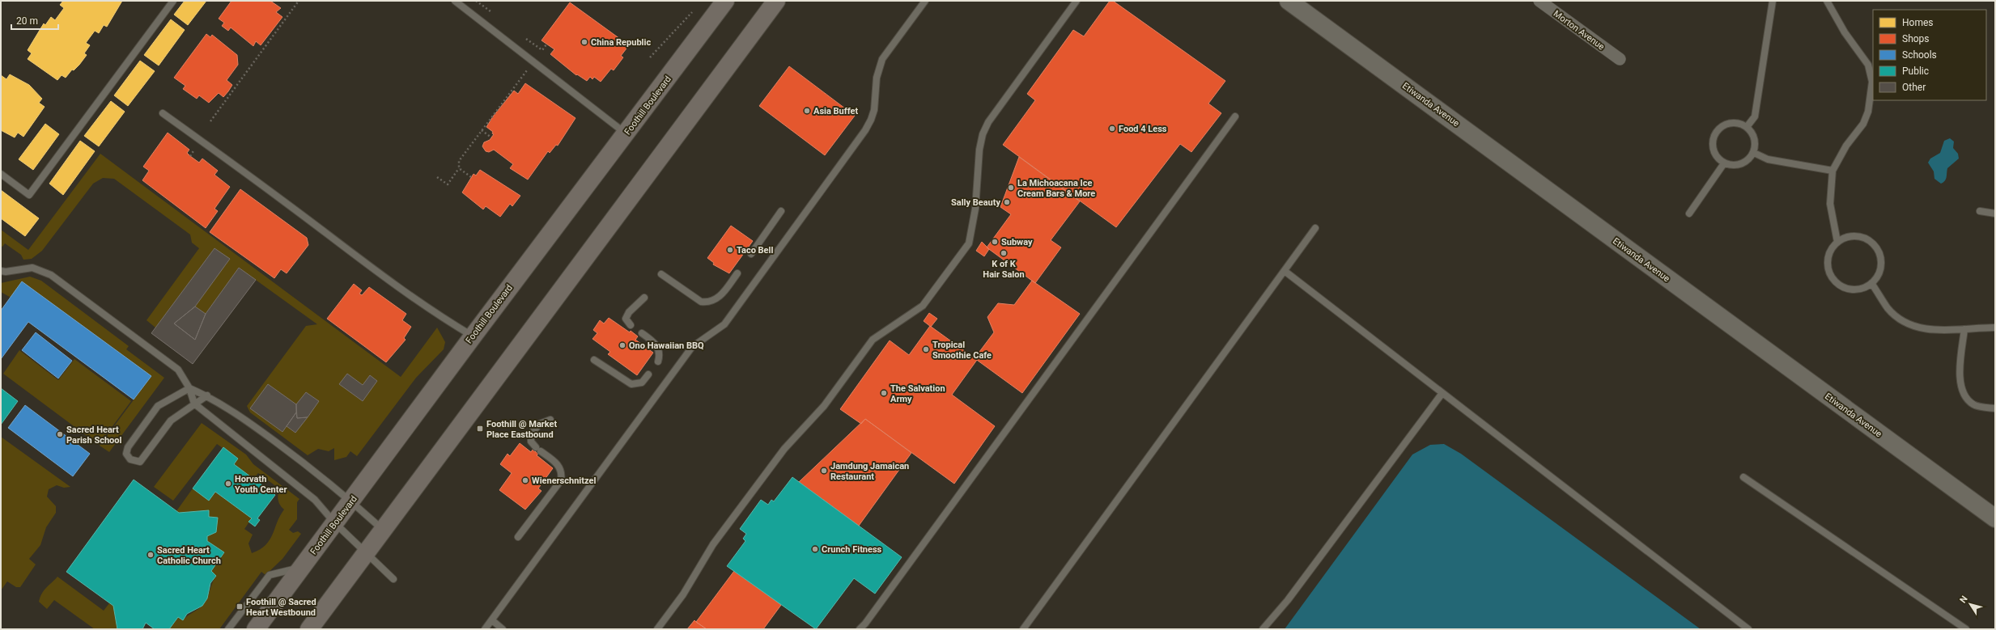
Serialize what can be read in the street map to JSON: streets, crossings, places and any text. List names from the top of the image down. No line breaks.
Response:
{"streets":{"main road":["Etiwanda Avenue","Foothill Boulevard"],"street":["Morton Avenue"]},"places":{"other":["China Republic","Asia Buffet","Food 4 Less","La Michoacana Ice Cream Bars & More","Sally Beauty","Subway","Taco Bell","K of K Hair Salon","Ono Hawaiian BBQ","Tropical Smoothie Cafe","The Salvation Army","Sacred Heart Parish School","Jamdung Jamaican Restaurant","Wienerschnitzel","Horvath Youth Center","Crunch Fitness","Sacred Heart Catholic Church"],"transit":["Foothill @ Market Place Eastbound","Foothill @ Sacred Heart Westbound"]},"legend":["Homes","Shops","Schools","Public","Other"],"scale_bar":"20 m","north":"top left"}
